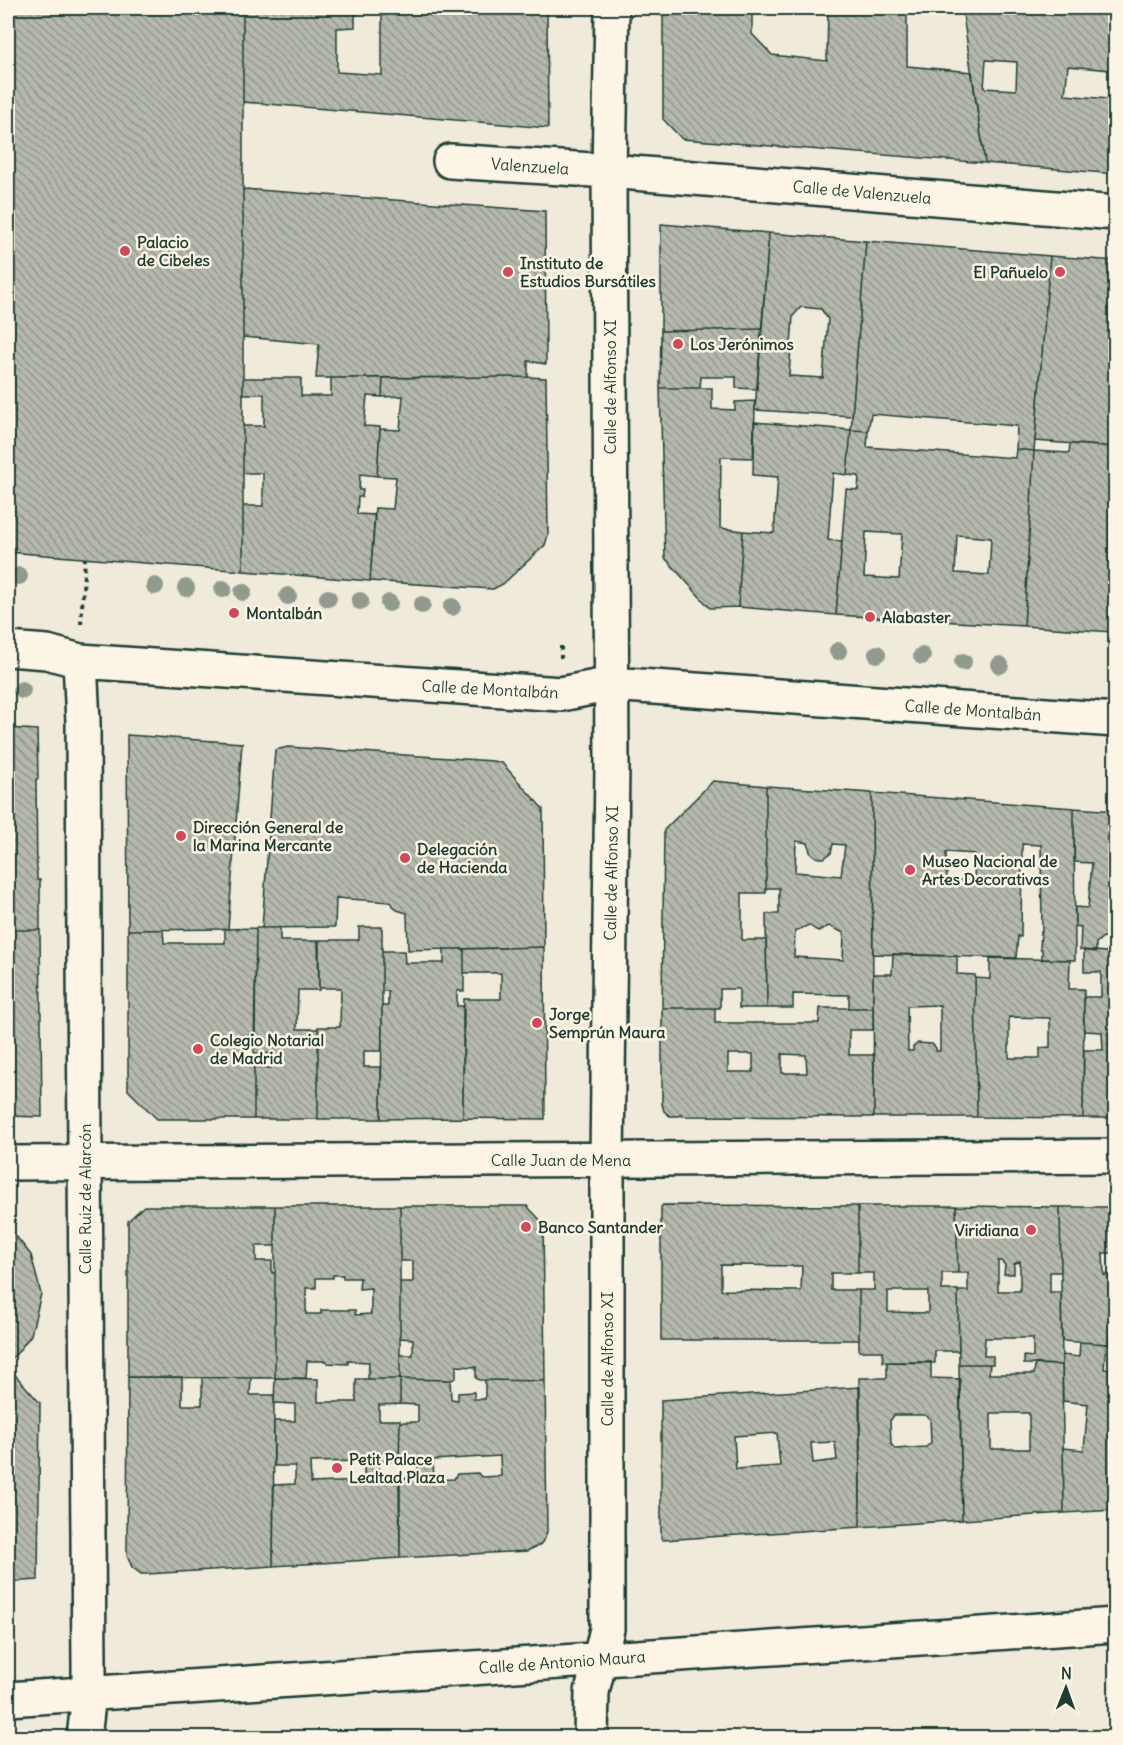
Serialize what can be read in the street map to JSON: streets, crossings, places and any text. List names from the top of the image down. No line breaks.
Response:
{"streets":{"street":["Valenzuela","Calle de Valenzuela","Calle de Alfonso XI","Calle de Montalbán","Calle Juan de Mena","Calle Ruiz de Alarcón","Calle de Antonio Maura"]},"crossings":[["Valenzuela","Calle de Valenzuela"],["Valenzuela","Calle de Alfonso XI"],["Calle de Valenzuela","Calle de Alfonso XI"],["Calle de Alfonso XI","Calle de Montalbán"],["Calle de Alfonso XI","Calle Juan de Mena"],["Calle de Alfonso XI","Calle de Antonio Maura"],["Calle de Montalbán","Calle Ruiz de Alarcón"],["Calle Juan de Mena","Calle Ruiz de Alarcón"],["Calle Ruiz de Alarcón","Calle de Antonio Maura"]],"places":["Palacio de Cibeles","Instituto de Estudios Bursátiles","El Pañuelo","Los Jerónimos","Montalbán","Alabaster","Dirección General de la Marina Mercante","Delegación de Hacienda","Museo Nacional de Artes Decorativas","Jorge Semprún Maura","Colegio Notarial de Madrid","Banco Santander","Viridiana","Petit Palace Lealtad Plaza"],"north":"top"}
